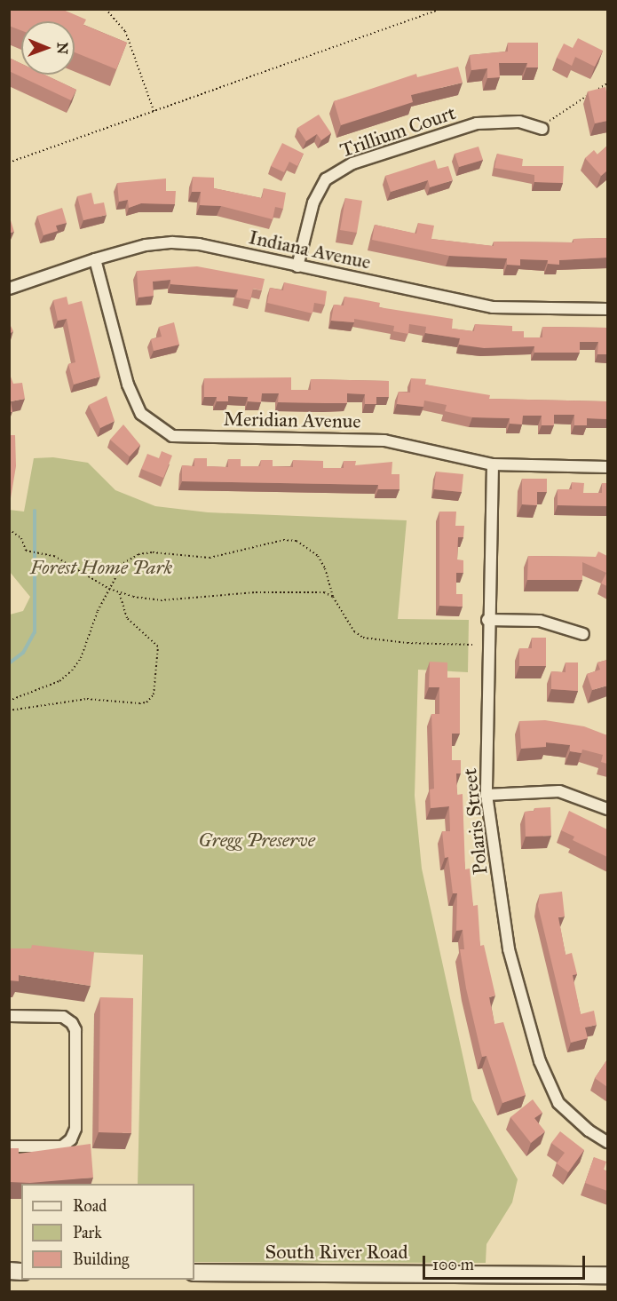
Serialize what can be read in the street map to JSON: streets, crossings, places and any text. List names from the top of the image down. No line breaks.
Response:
{"streets":{"street":["Trillium Court","Indiana Avenue","Meridian Avenue","Polaris Street","South River Road"]},"crossings":[["Trillium Court","Indiana Avenue"],["Indiana Avenue","Meridian Avenue"],["Meridian Avenue","Polaris Street"]],"parks":["Forest Home Park","Gregg Preserve"],"legend":["Road","Park","Building"],"scale_bar":"100 m","north":"right"}
